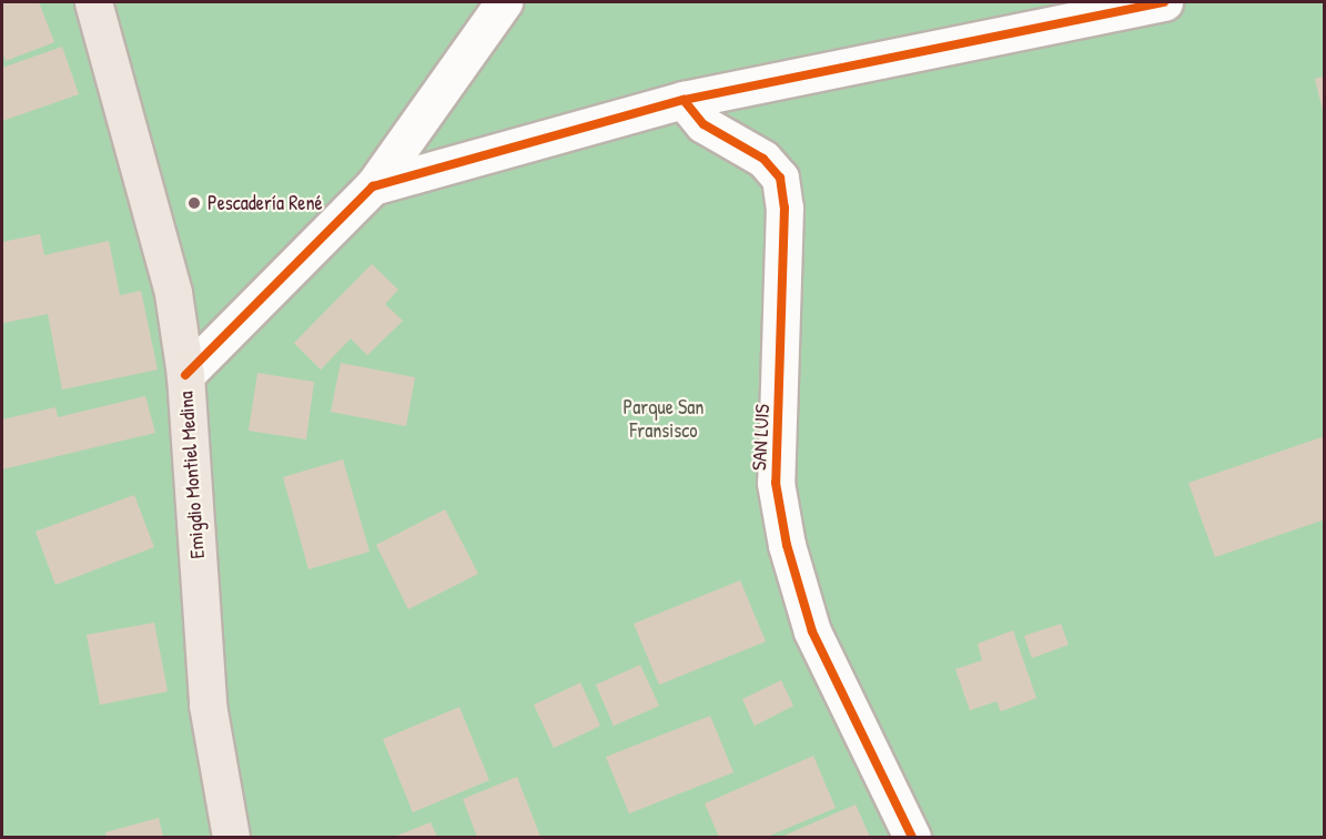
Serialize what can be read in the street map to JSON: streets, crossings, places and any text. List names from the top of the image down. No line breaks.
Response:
{"streets":{"main road":["Emigdio Montiel Medina"],"street":["SAN LUIS"]},"parks":["Parque San Fransisco"],"places":["Pescadería René"]}
